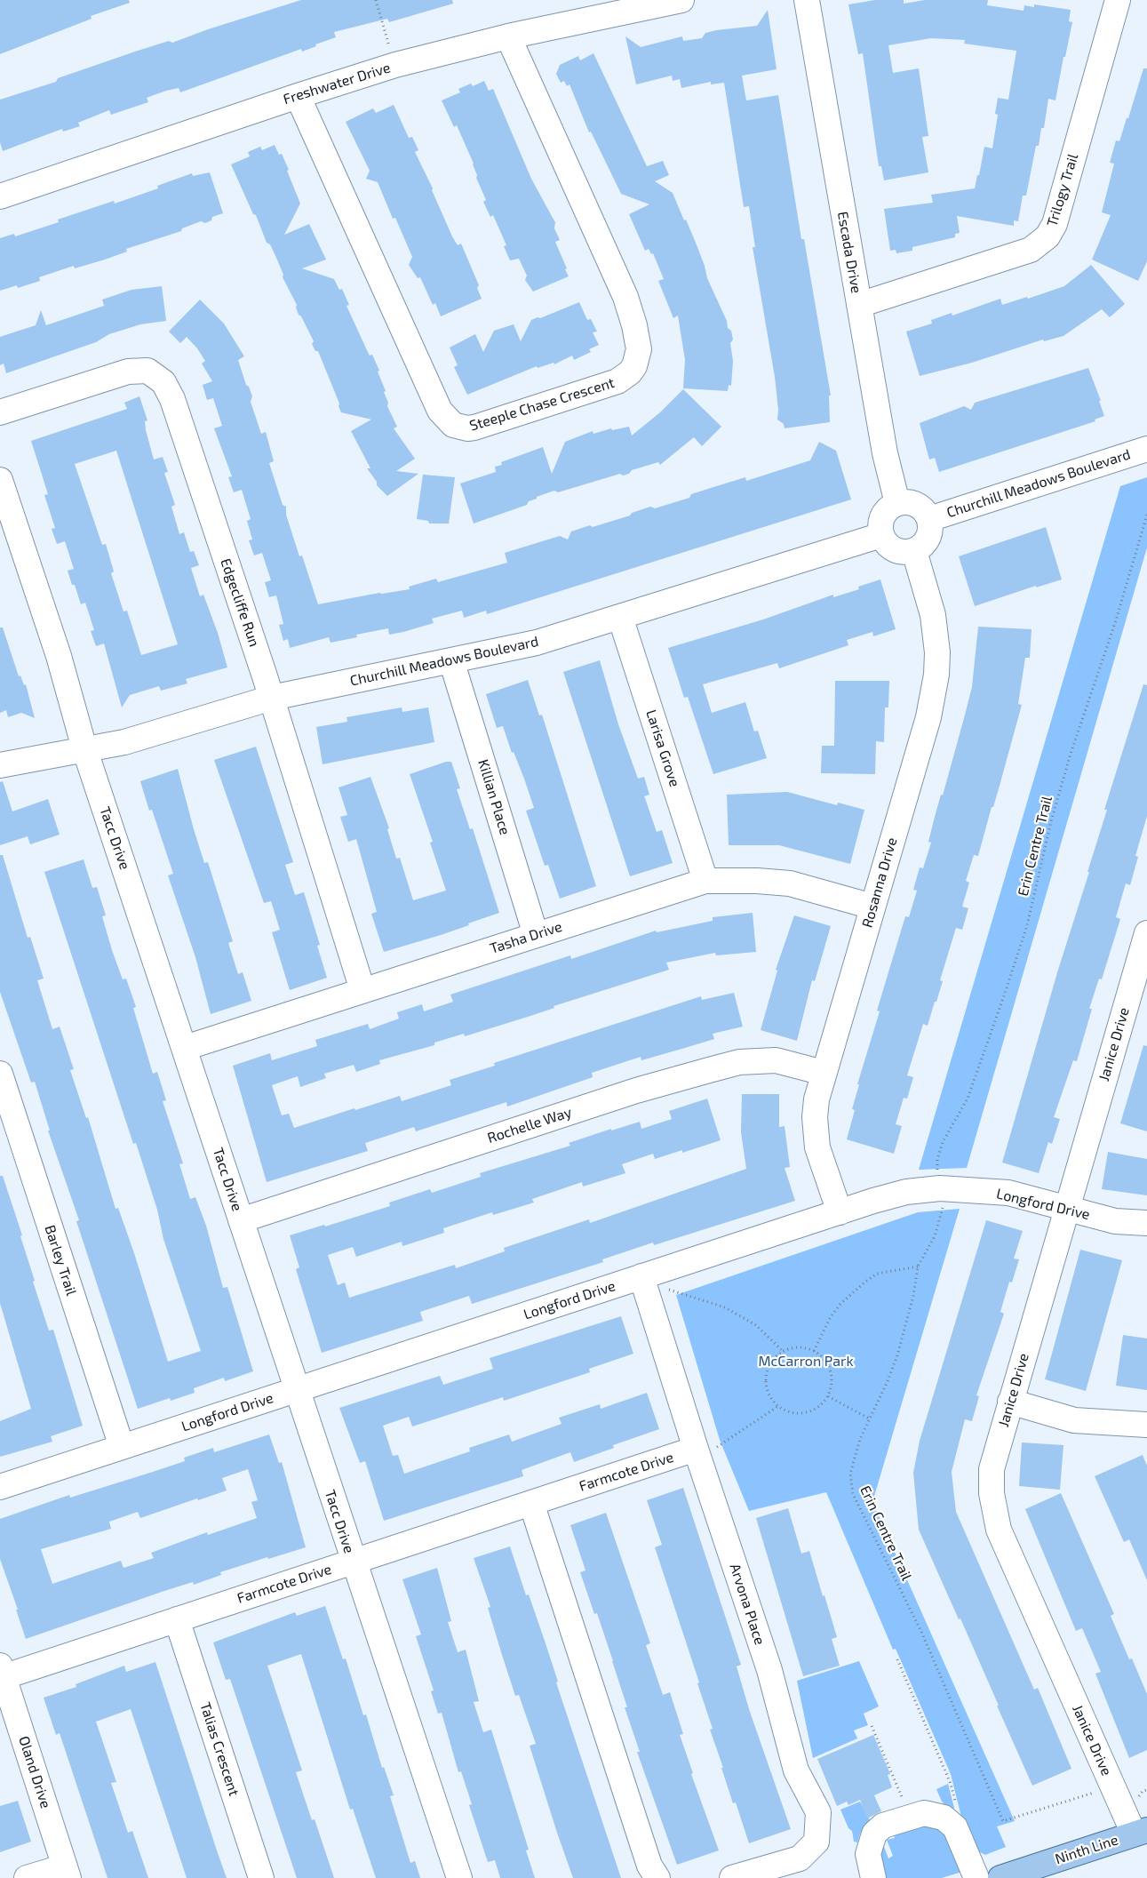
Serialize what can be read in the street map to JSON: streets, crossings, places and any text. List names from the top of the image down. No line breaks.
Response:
{"streets":{"main road":["Ninth Line"],"street":["Freshwater Drive","Trilogy Trail","Escada Drive","Steeple Chase Crescent","Churchill Meadows Boulevard","Edgecliffe Run","Larisa Grove","Killian Place","Tacc Drive","Rosanna Drive","Tasha Drive","Janice Drive","Rochelle Way","Longford Drive","Barley Trail","Farmcote Drive","Arvona Place","Talias Crescent","Oland Drive"],"path":["Erin Centre Trail"]},"crossings":[["Freshwater Drive","Steeple Chase Crescent"],["Trilogy Trail","Escada Drive"],["Escada Drive","Churchill Meadows Boulevard"],["Escada Drive","Rosanna Drive"],["Churchill Meadows Boulevard","Edgecliffe Run"],["Churchill Meadows Boulevard","Larisa Grove"],["Churchill Meadows Boulevard","Killian Place"],["Churchill Meadows Boulevard","Tacc Drive"],["Churchill Meadows Boulevard","Rosanna Drive"],["Edgecliffe Run","Tasha Drive"],["Larisa Grove","Tasha Drive"],["Killian Place","Tasha Drive"],["Tacc Drive","Tasha Drive"],["Tacc Drive","Rochelle Way"],["Tacc Drive","Longford Drive"],["Tacc Drive","Farmcote Drive"],["Rosanna Drive","Tasha Drive"],["Rosanna Drive","Rochelle Way"],["Rosanna Drive","Longford Drive"],["Janice Drive","Longford Drive"],["Janice Drive","Ninth Line"],["Longford Drive","Barley Trail"],["Longford Drive","Arvona Place"],["Farmcote Drive","Arvona Place"],["Farmcote Drive","Talias Crescent"],["Farmcote Drive","Oland Drive"]],"parks":["McCarron Park"]}
